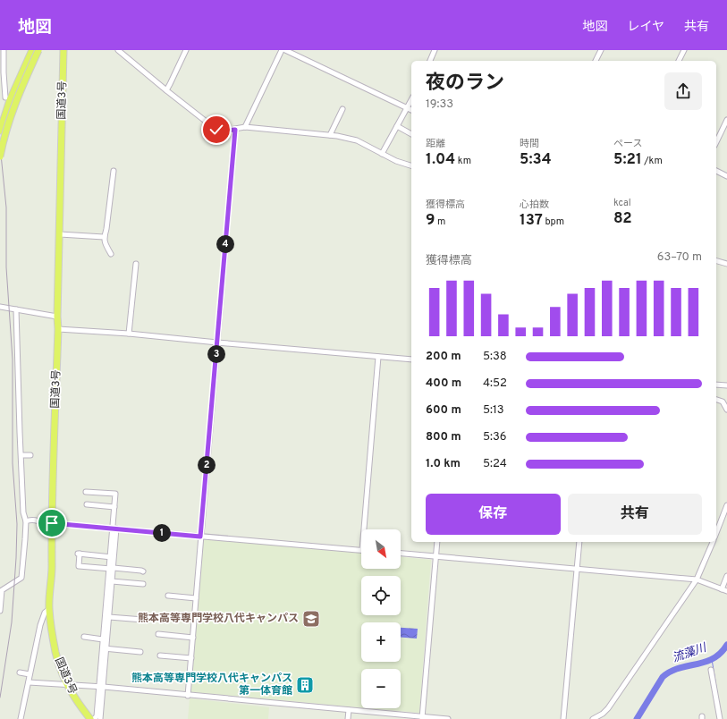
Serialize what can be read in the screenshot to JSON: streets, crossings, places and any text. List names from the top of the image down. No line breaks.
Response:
{"streets":{"highway":["国道3号"]},"water":["流藻川"],"places":{"school or university":["熊本高等専門学校八代キャンパス"],"building":["熊本高等専門学校八代キャンパス 第一体育館"]},"north":"bottom right","page":{"header":"地図","nav":["地図","レイヤ","共有"],"heading":["夜のラン","19:33"],"stats":[["距離","1.04 km"],["時間","5:34"],["ペース","5:21 /km"],["獲得標高","9 m"],["心拍数","137 bpm"],["kcal","82"]],"pins":["4","3","2","1"],"chart":["獲得標高","63–70 m"],"list":[{"name":"200 m","note":"5:38"},{"name":"400 m","note":"4:52"},{"name":"600 m","note":"5:13"},{"name":"800 m","note":"5:36"},{"name":"1.0 km","note":"5:24"}],"buttons":["保存","共有"],"map_buttons":["+","−"]}}
